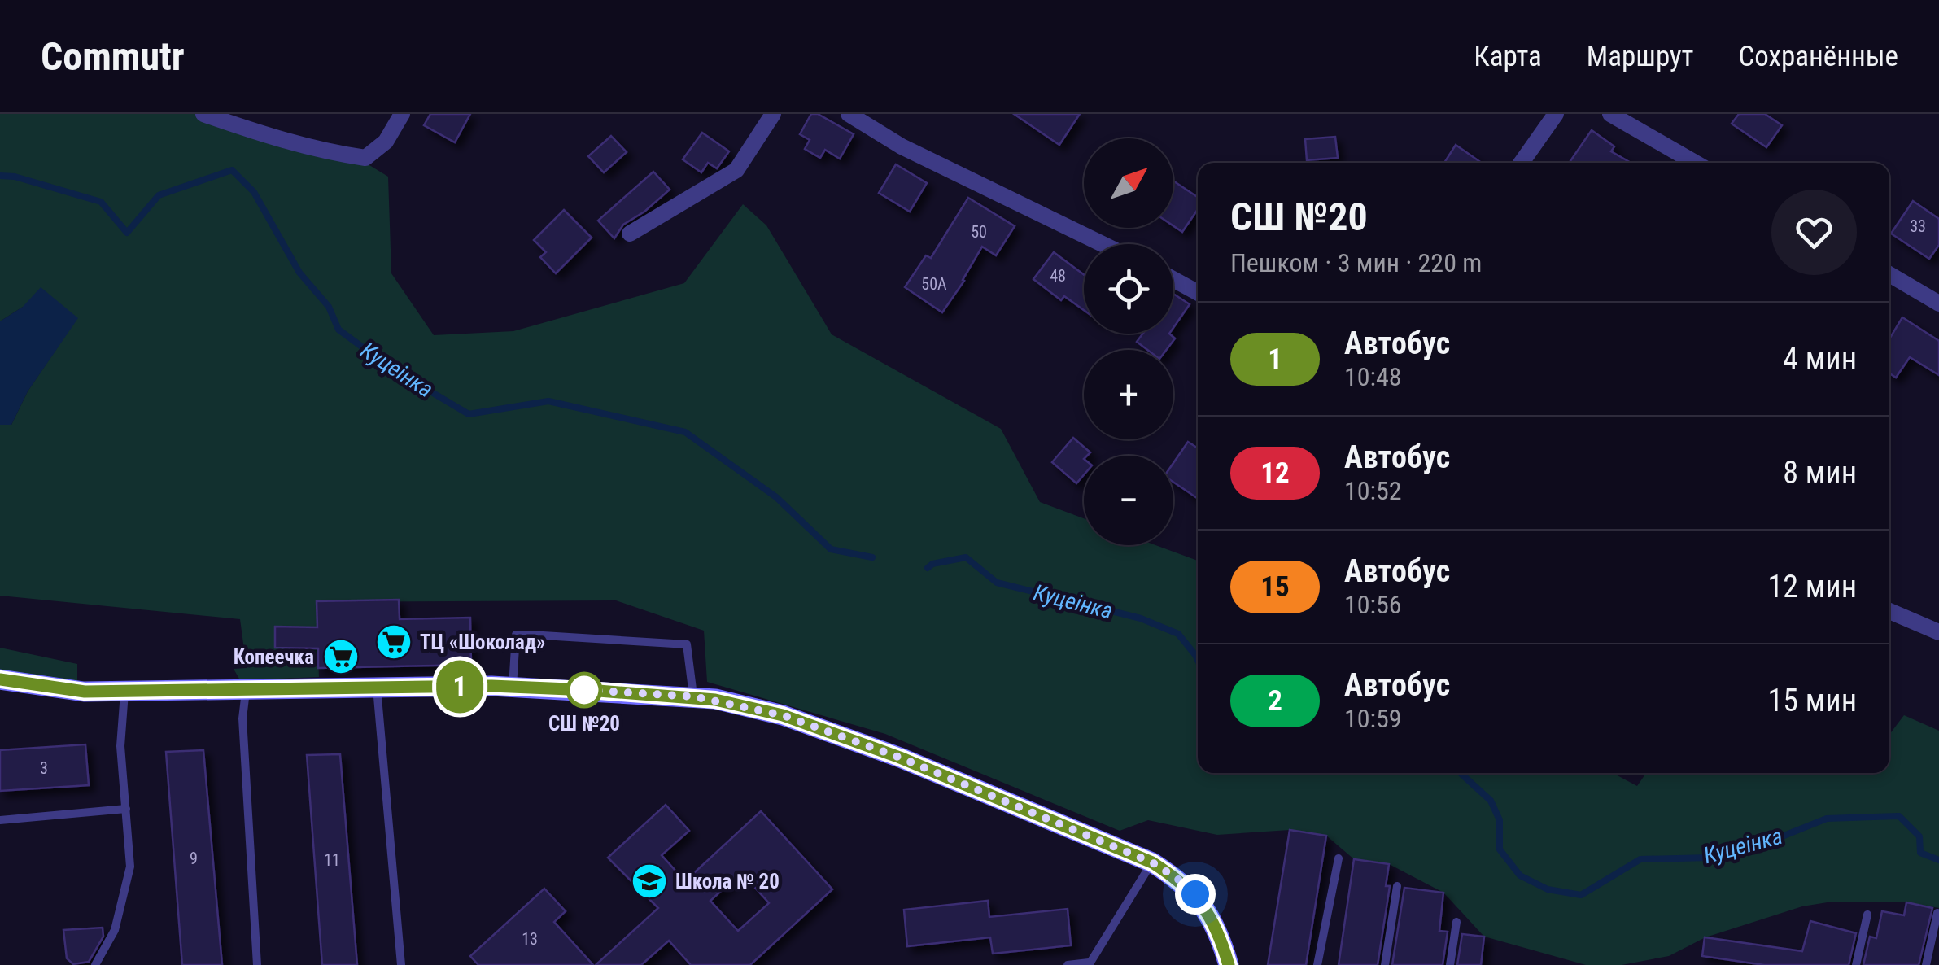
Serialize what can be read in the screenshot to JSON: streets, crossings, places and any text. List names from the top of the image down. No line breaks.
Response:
{"water":["Куцеінка"],"places":{"supermarket":["ТЦ «Шоколад»","Копеечка"],"other":["СШ №20"],"school or university":["Школа № 20"]},"lines":["bus line 1"],"house_numbers":["33","50","48","50А","3","9","11","13"],"north":"top right","page":{"header":"Commutr","nav":["Карта","Маршрут","Сохранённые"],"on_map":"1","map_buttons":["+","−"],"heading":["СШ №20","Пешком · 3 мин · 220 m"],"list":[{"mark":"1","name":"Автобус","note":"10:48","value":"4 мин"},{"mark":"12","name":"Автобус","note":"10:52","value":"8 мин"},{"mark":"15","name":"Автобус","note":"10:56","value":"12 мин"},{"mark":"2","name":"Автобус","note":"10:59","value":"15 мин"}]}}
